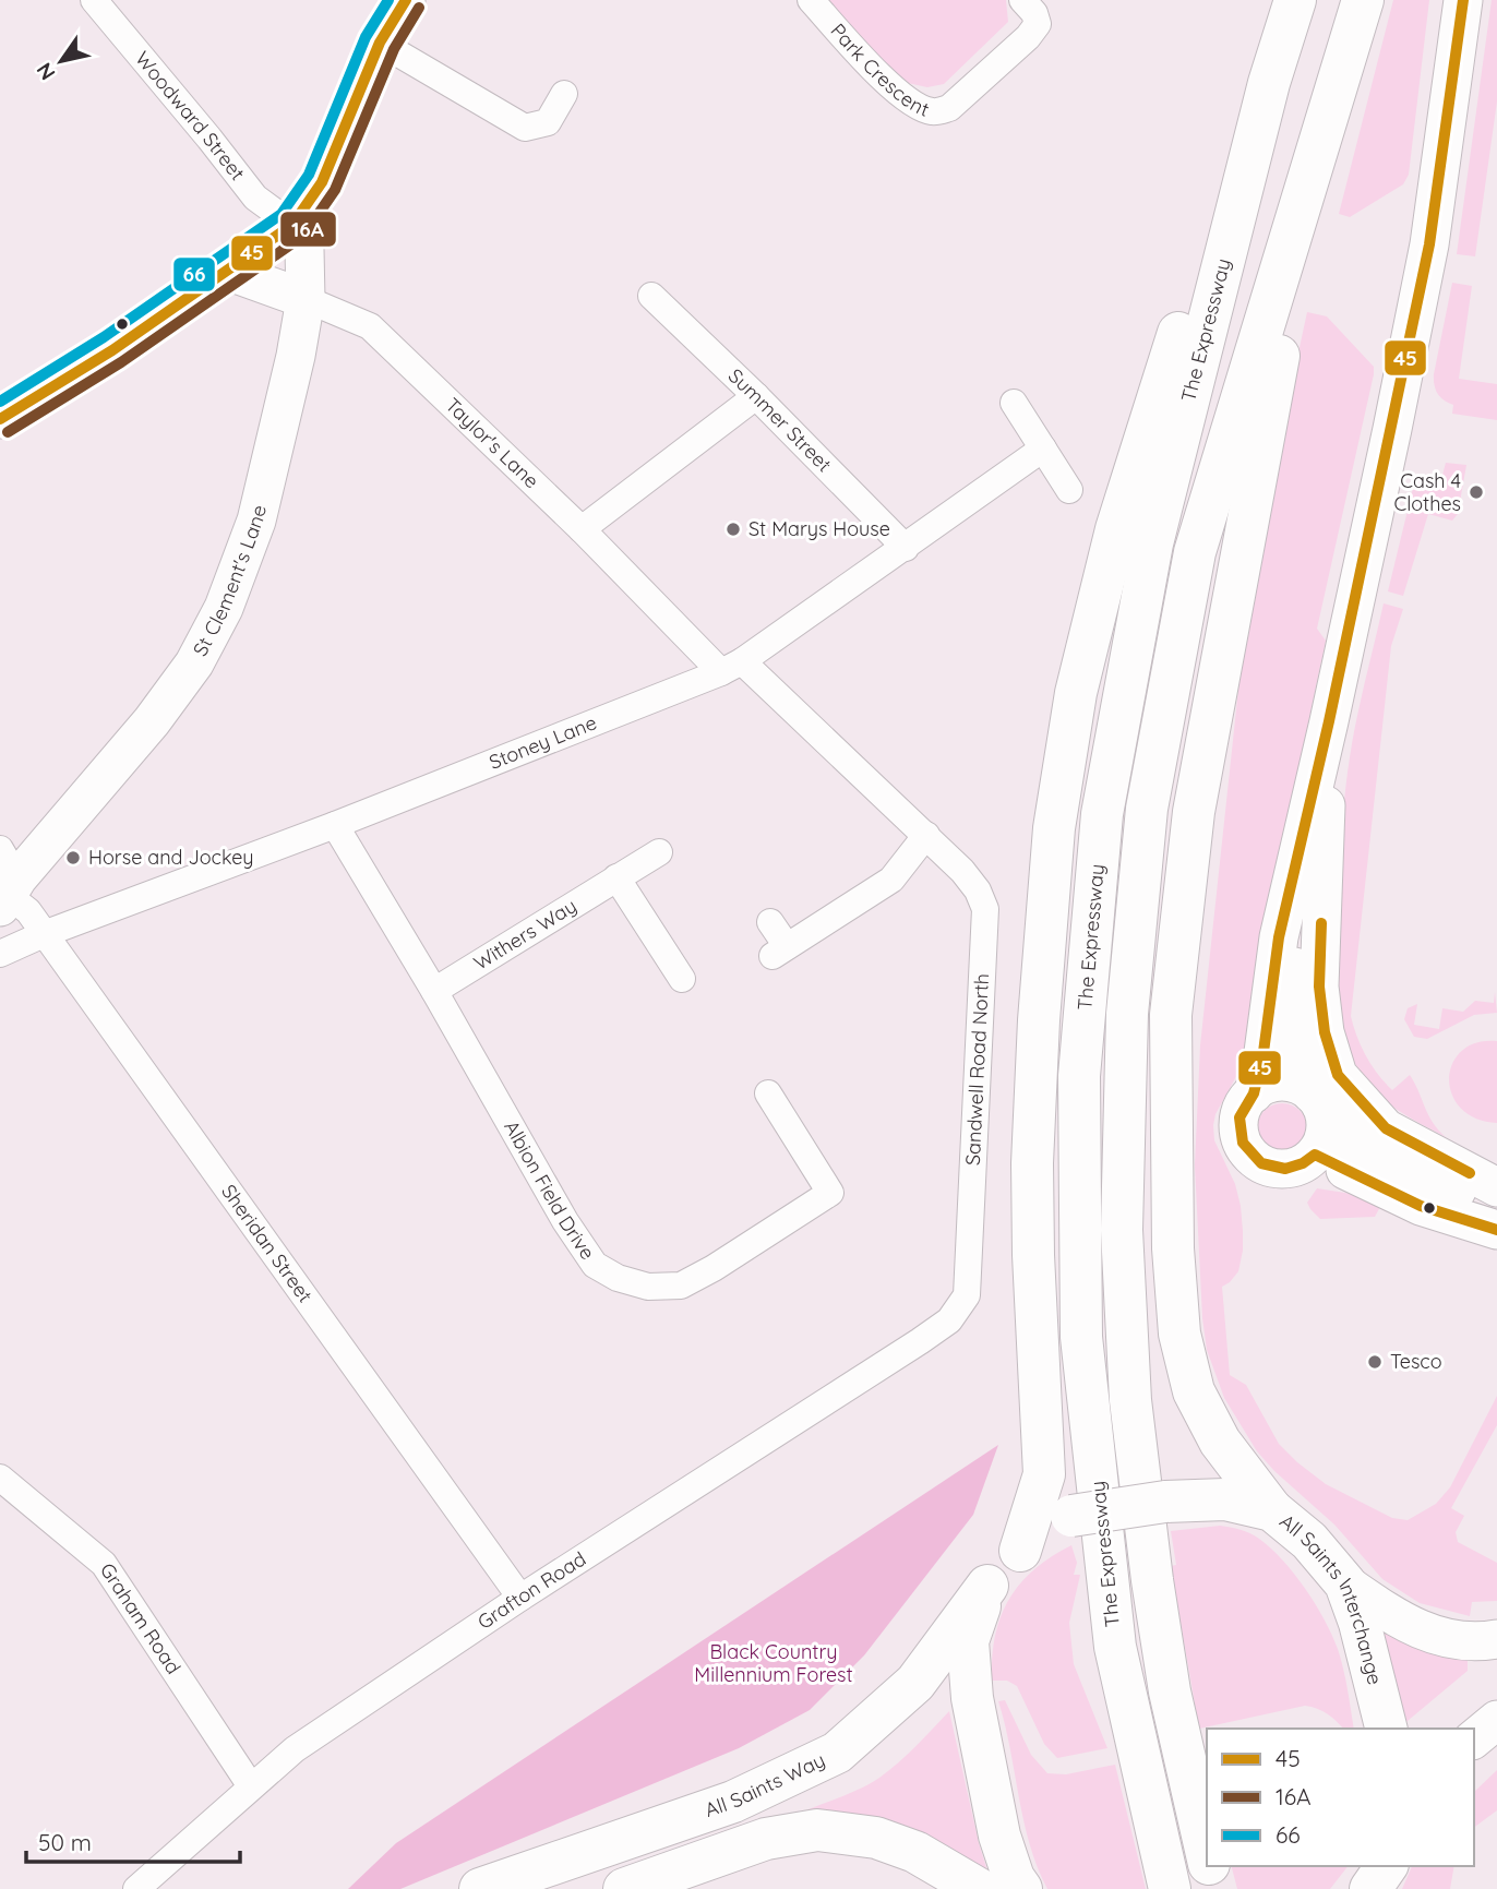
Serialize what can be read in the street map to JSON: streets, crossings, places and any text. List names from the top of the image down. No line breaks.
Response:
{"streets":{"highway":["The Expressway","All Saints Interchange","All Saints Way"],"street":["Park Crescent","Woodward Street","Summer Street","Taylor's Lane","St Clement's Lane","Stoney Lane","Withers Way","Sandwell Road North","Albion Field Drive","Sheridan Street","Grafton Road","Graham Road"]},"crossings":[["Woodward Street","St Clement's Lane"],["Summer Street","Stoney Lane"],["Taylor's Lane","St Clement's Lane"],["Taylor's Lane","Stoney Lane"],["Taylor's Lane","Sandwell Road North"],["St Clement's Lane","Sheridan Street"],["Stoney Lane","Sandwell Road North"],["Stoney Lane","Albion Field Drive"],["Stoney Lane","Sheridan Street"],["Withers Way","Albion Field Drive"],["Sandwell Road North","Grafton Road"],["Sheridan Street","Grafton Road"],["Grafton Road","Graham Road"],["All Saints Interchange","All Saints Way"]],"parks":["Black Country Millennium Forest"],"places":["Cash 4 Clothes","St Marys House","Horse and Jockey","Tesco"],"lines":["transit line 45","transit line 66","transit line 16A"],"legend":["45","16A","66"],"scale_bar":"50 m","north":"bottom left"}
